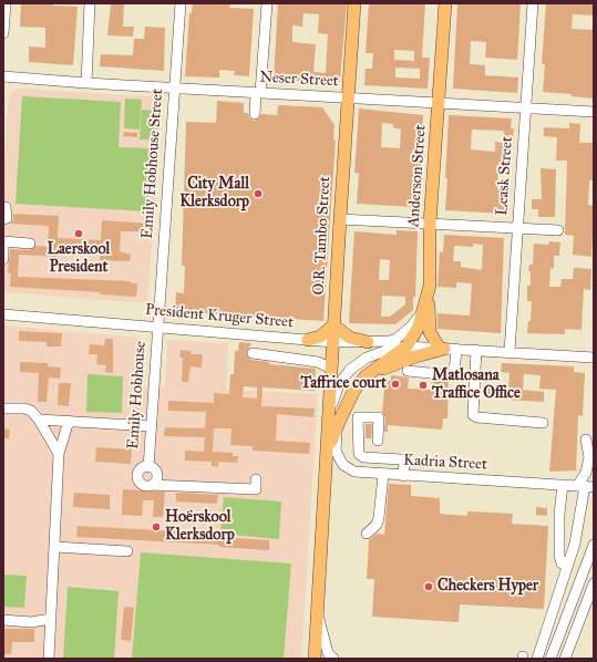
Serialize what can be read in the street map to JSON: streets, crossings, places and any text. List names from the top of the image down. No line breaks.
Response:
{"streets":{"main road":["Anderson Street","O.R. Tambo Street"],"street":["Neser Street","Emily Hobhouse Street","Leask Street","President Kruger Street","Emily Hobhouse","Kadria Street"]},"crossings":[["Neser Street","Emily Hobhouse Street"],["Neser Street","Anderson Street"],["Neser Street","Leask Street"],["Neser Street","O.R. Tambo Street"],["Emily Hobhouse Street","President Kruger Street"],["Emily Hobhouse Street","Emily Hobhouse"],["Anderson Street","O.R. Tambo Street"],["Anderson Street","President Kruger Street"],["O.R. Tambo Street","President Kruger Street"],["O.R. Tambo Street","Kadria Street"],["President Kruger Street","Emily Hobhouse"]],"places":["City Mall Klerksdorp","Laerskool President","Taffrice court","Matlosana Traffice Office","Hoërskool Klerksdorp","Checkers Hyper"]}
